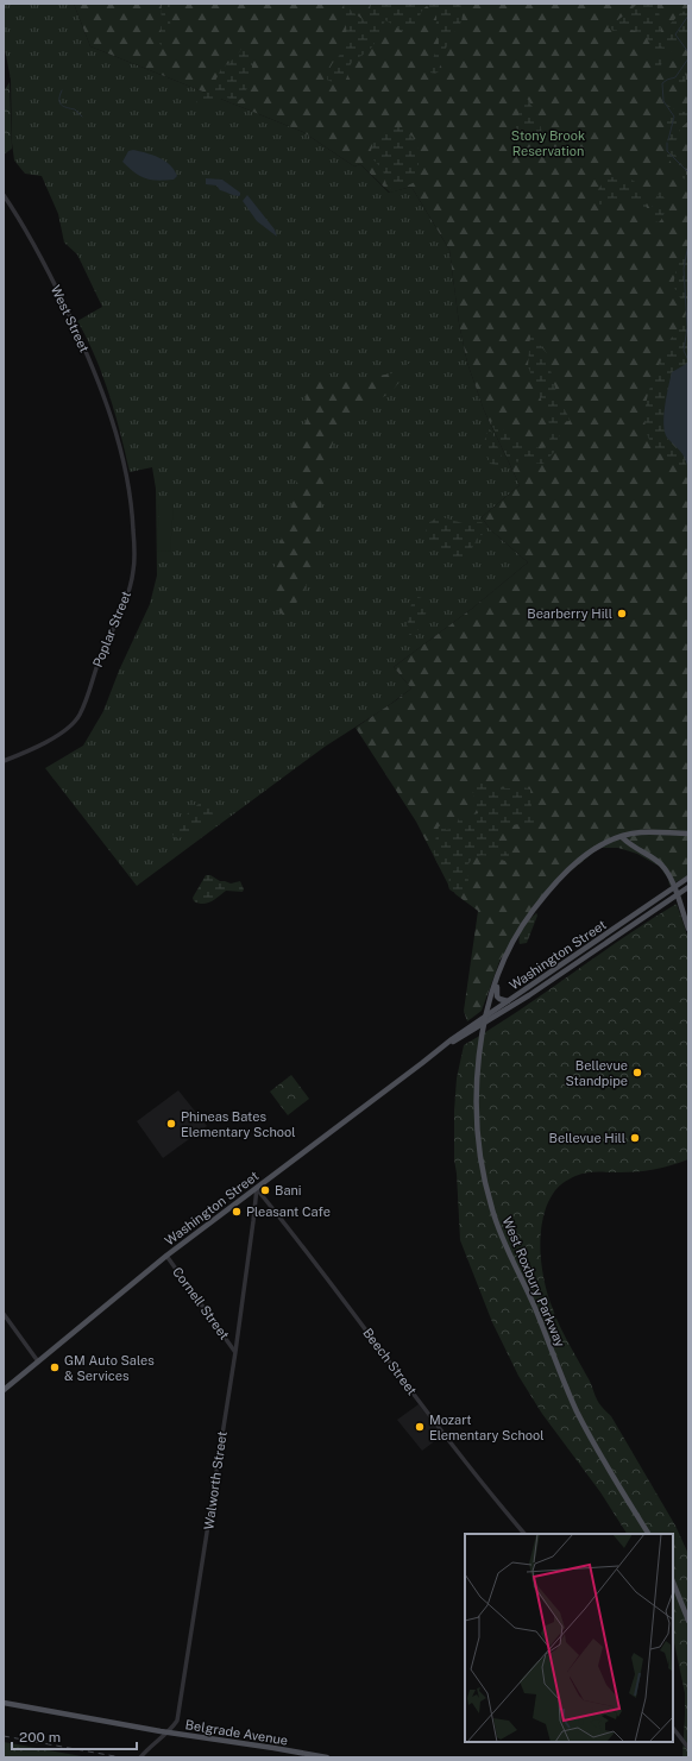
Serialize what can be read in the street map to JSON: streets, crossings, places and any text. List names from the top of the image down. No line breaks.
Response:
{"streets":{"main road":["Washington Street","West Roxbury Parkway","Belgrade Avenue"],"street":["West Street","Poplar Street","Cornell Street","Beech Street","Walworth Street"]},"crossings":[["West Street","Poplar Street"],["Washington Street","West Roxbury Parkway"],["Washington Street","Cornell Street"],["Washington Street","Beech Street"],["Washington Street","Walworth Street"],["Cornell Street","Walworth Street"],["Beech Street","Walworth Street"],["Walworth Street","Belgrade Avenue"]],"parks":["Stony Brook Reservation"],"places":["Bearberry Hill","Bellevue Standpipe","Phineas Bates Elementary School","Bellevue Hill","Bani","Pleasant Cafe","GM Auto Sales & Services","Mozart Elementary School"],"scale_bar":"200 m"}
